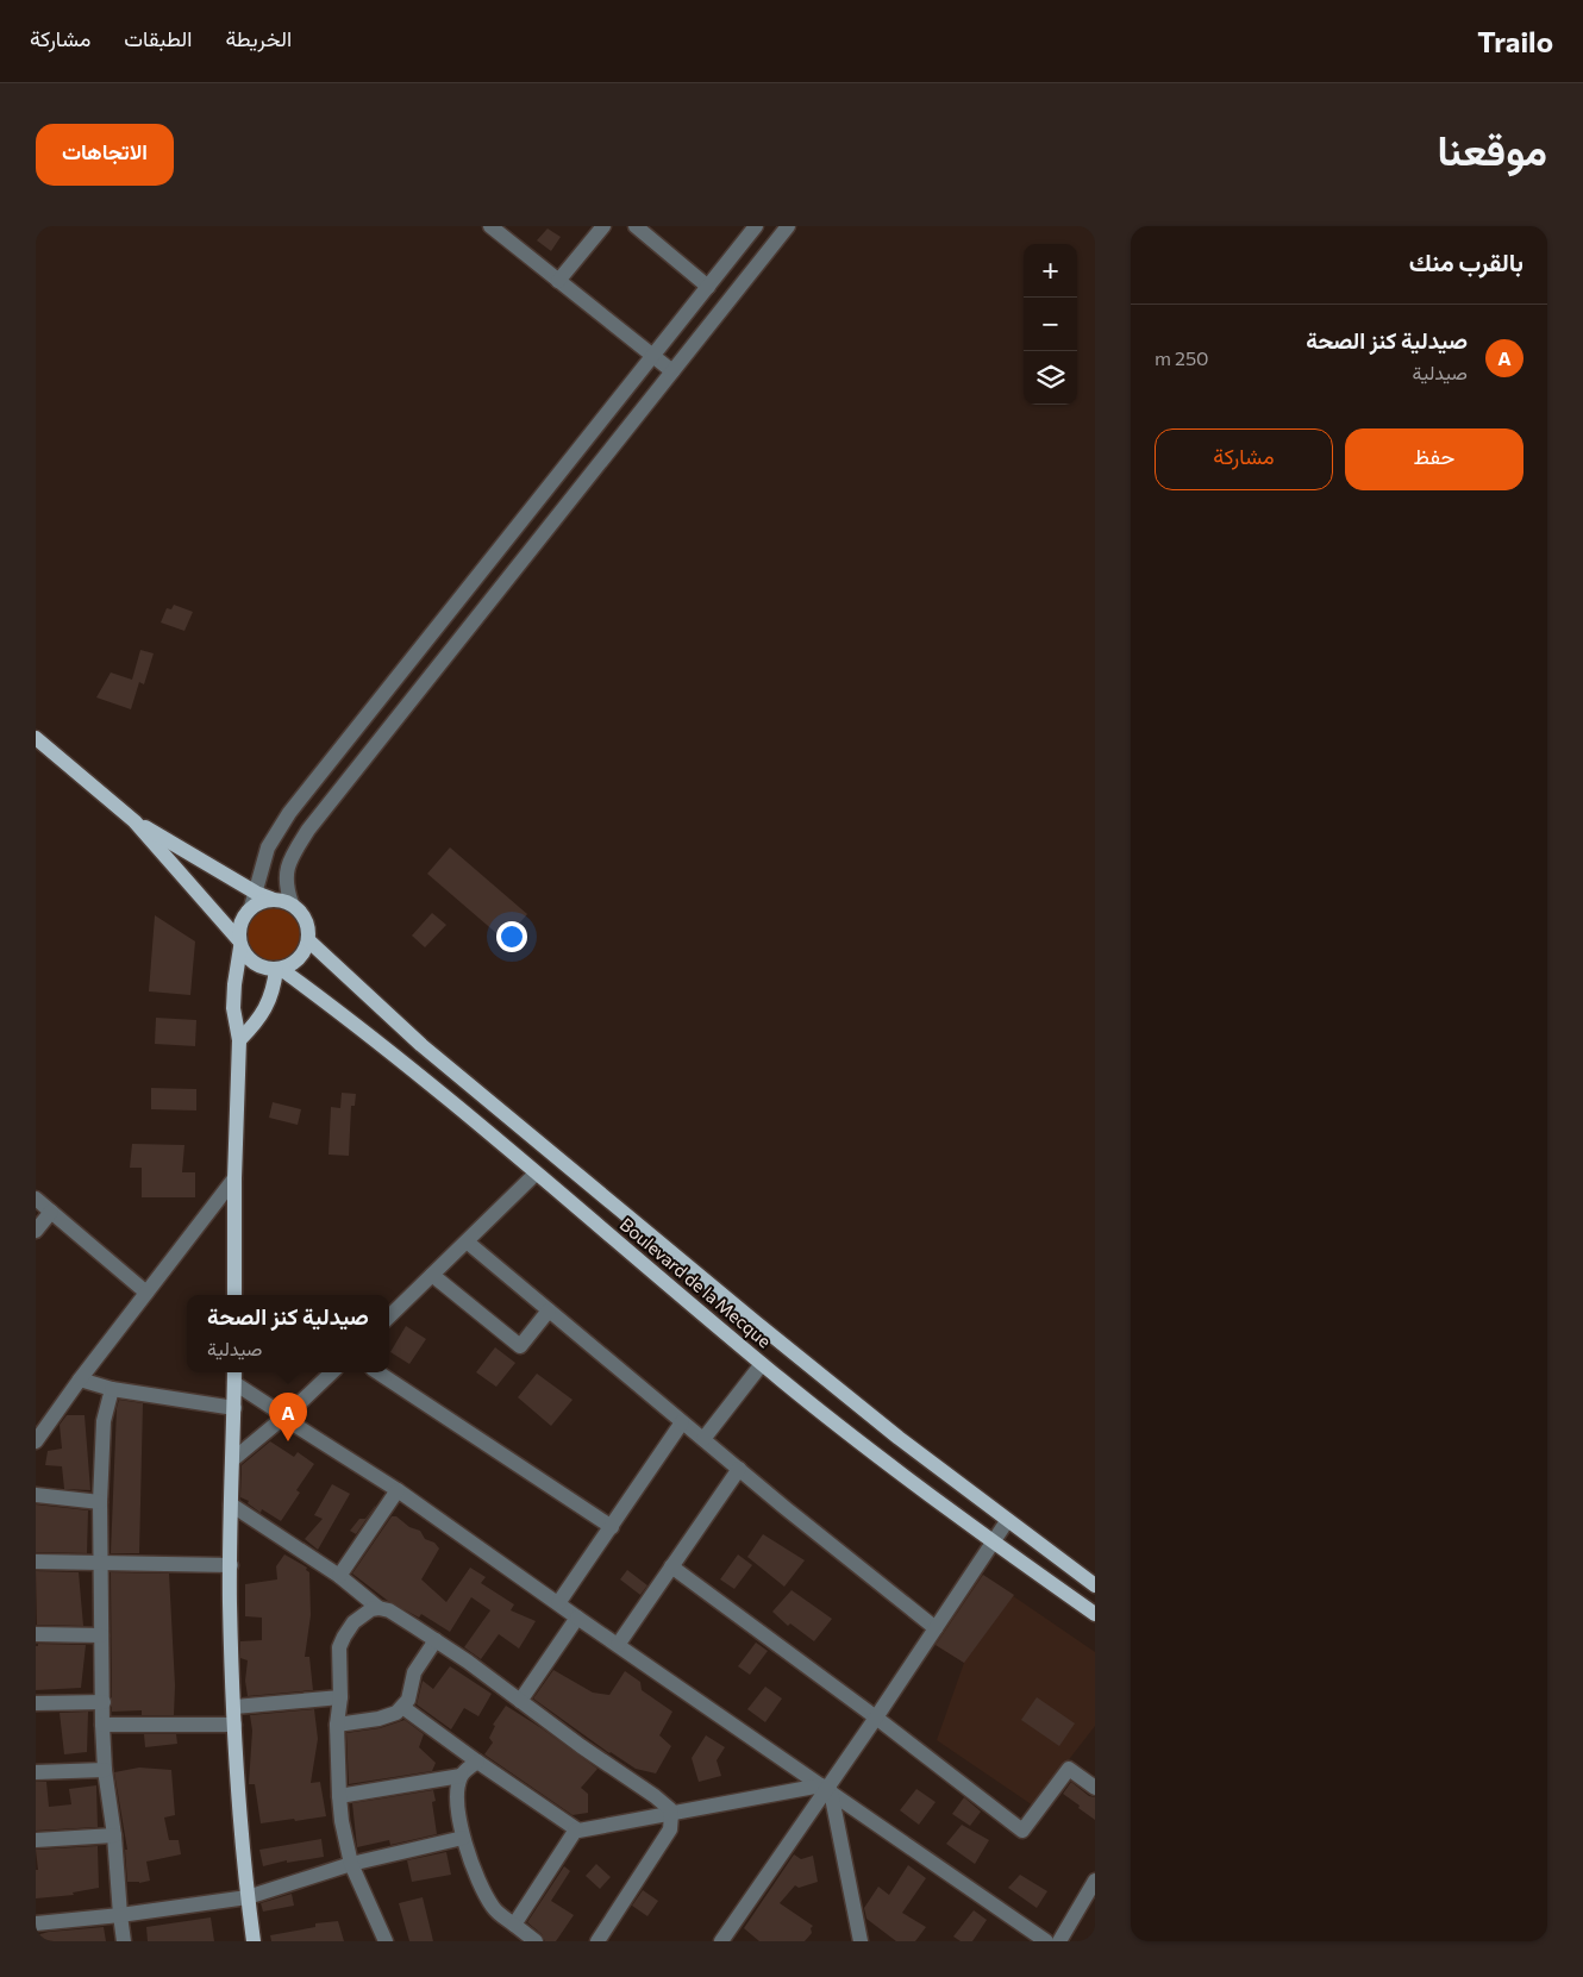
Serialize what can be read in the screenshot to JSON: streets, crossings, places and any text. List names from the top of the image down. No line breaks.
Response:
{"streets":{"main road":["Boulevard de la Mecque"]},"page":{"header":"Trailo","nav":["الخريطة","الطبقات","مشاركة"],"title":"موقعنا","buttons":["الاتجاهات",["حفظ","مشاركة"]],"heading":"بالقرب منك","map_buttons":["+","−"],"list":[{"mark":"A","name":"صيدلية كنز الصحة","note":"صيدلية","value":"250 m"}],"popup":["صيدلية كنز الصحة","صيدلية"],"pins":"A"}}
